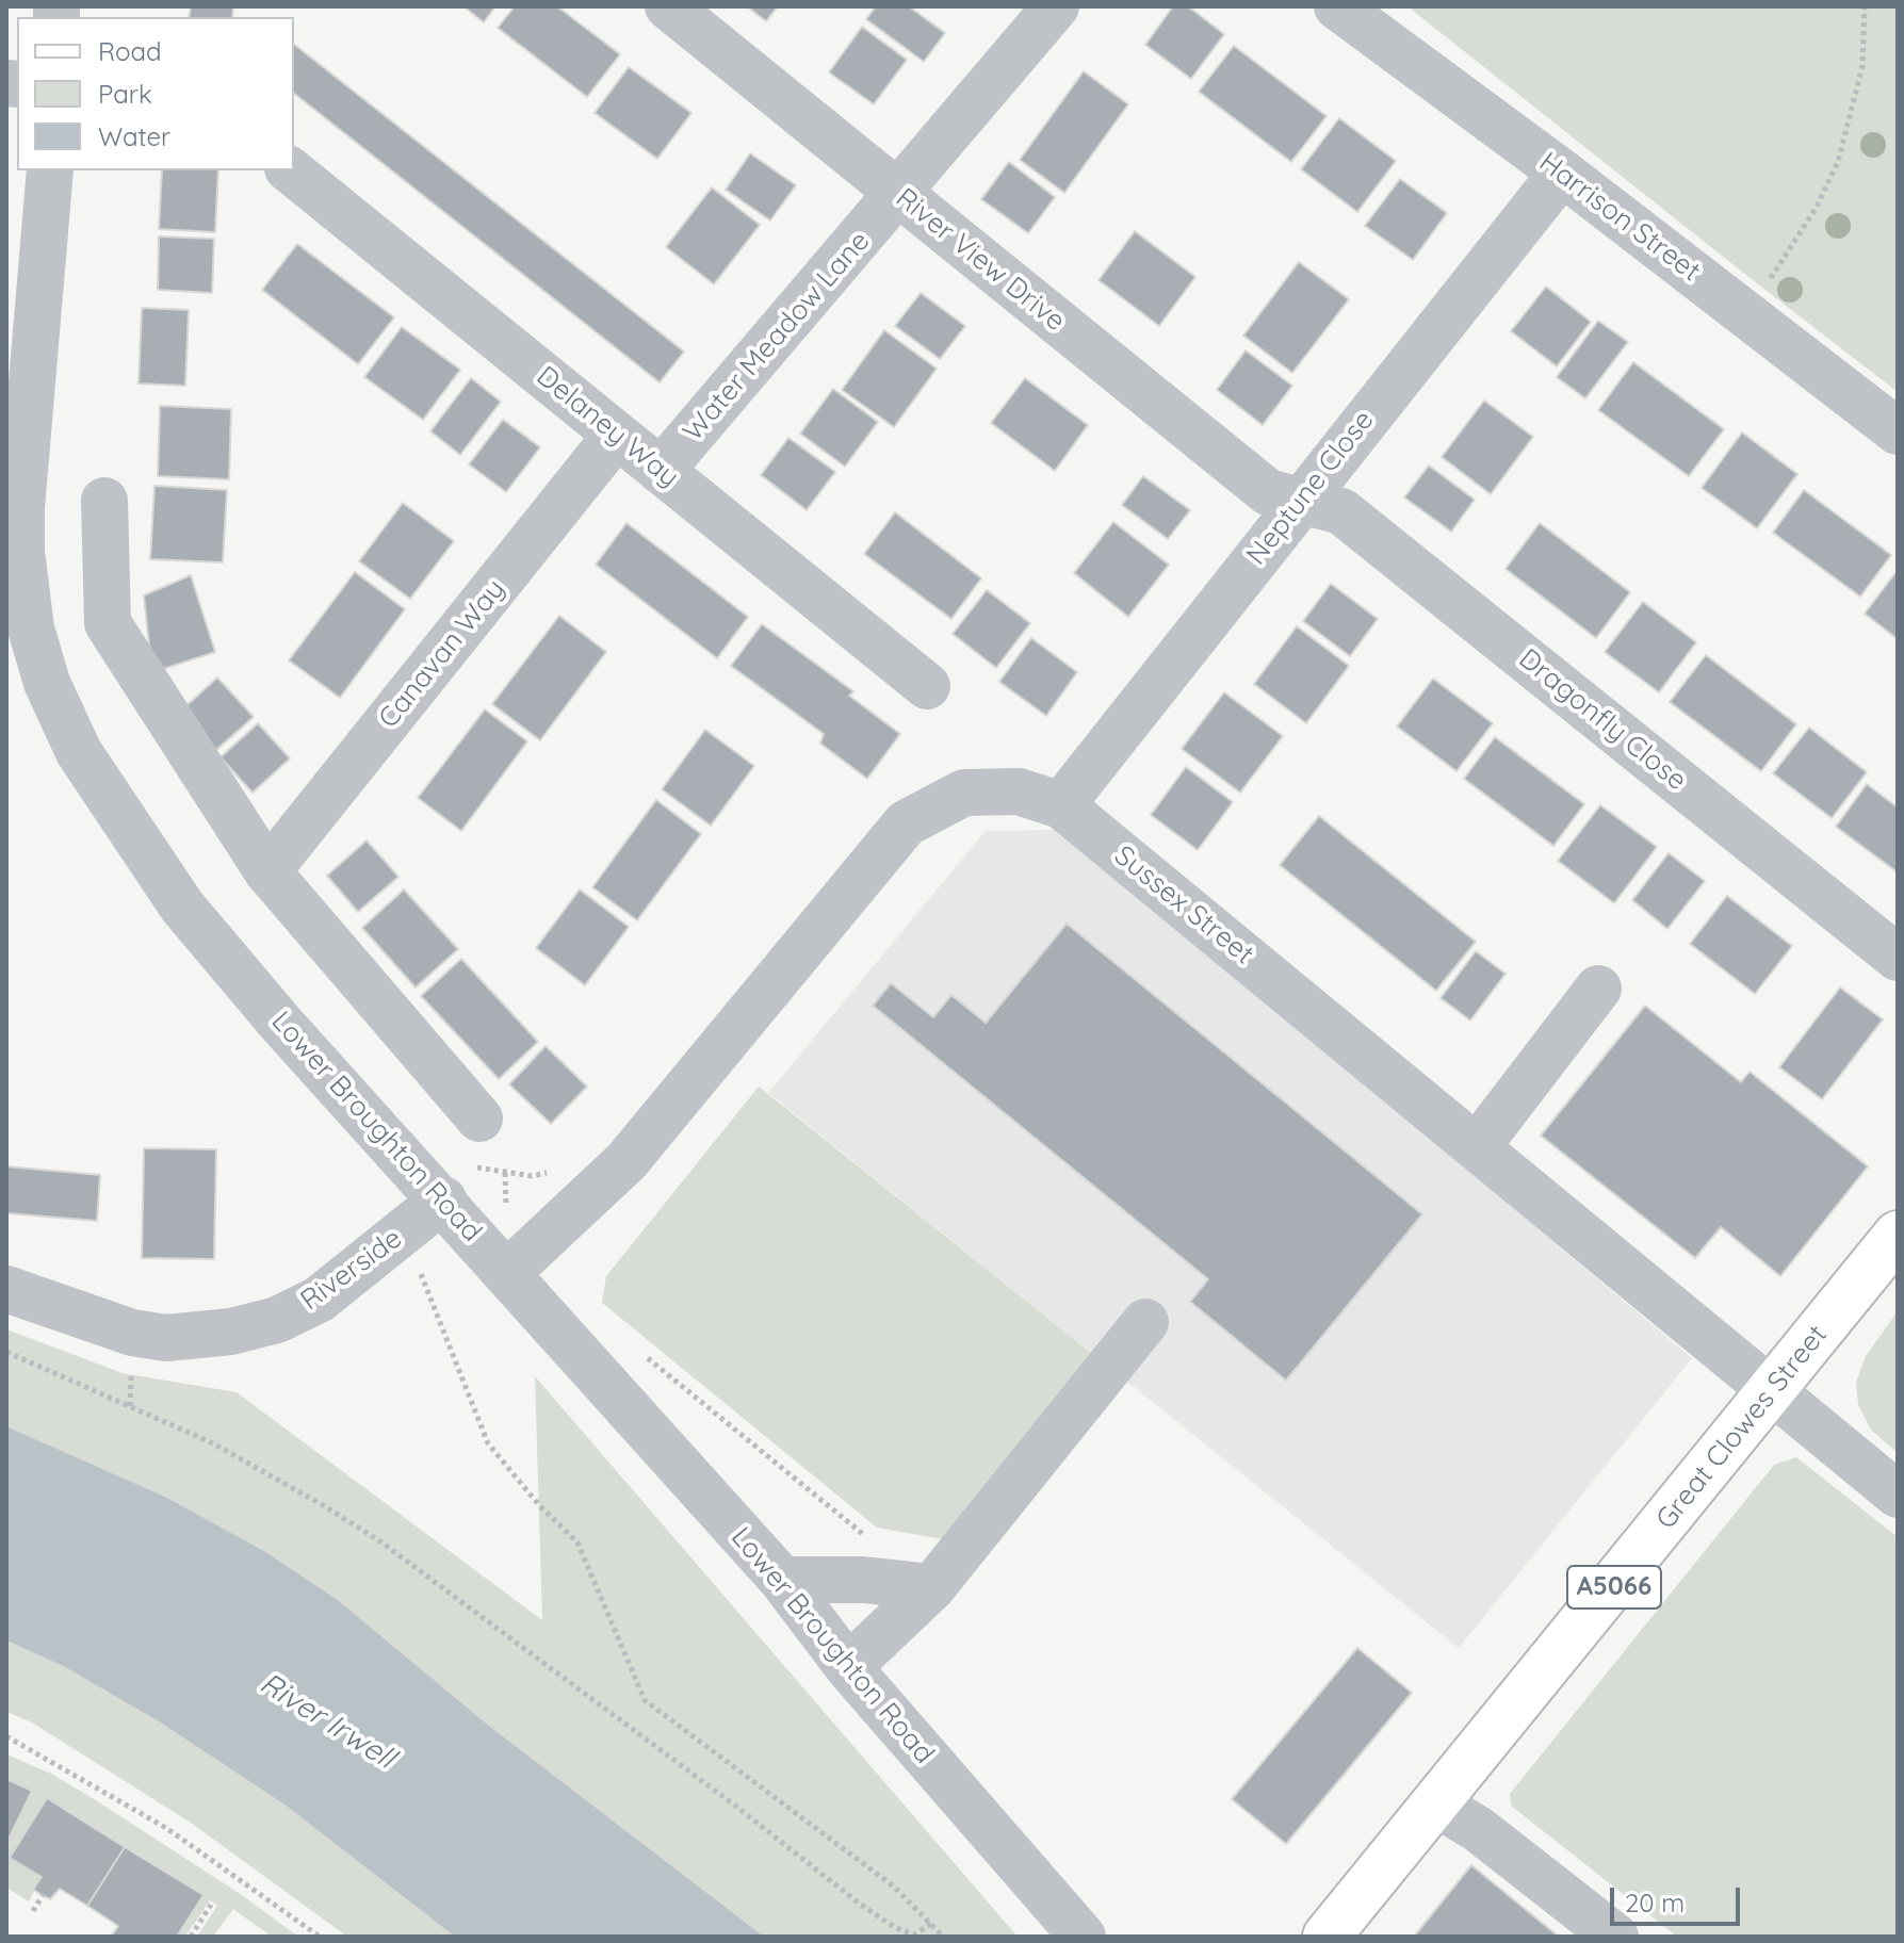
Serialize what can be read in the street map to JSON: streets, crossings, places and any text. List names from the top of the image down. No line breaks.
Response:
{"streets":{"main road":["Great Clowes Street","A5066"],"street":["Harrison Street","River View Drive","Water Meadow Lane","Delaney Way","Neptune Close","Canavan Way","Dragonfly Close","Sussex Street","Lower Broughton Road","Riverside"]},"crossings":[["Harrison Street","Neptune Close"],["River View Drive","Water Meadow Lane"],["River View Drive","Neptune Close"],["River View Drive","Dragonfly Close"],["Water Meadow Lane","Delaney Way"],["Delaney Way","Canavan Way"],["Neptune Close","Dragonfly Close"],["Neptune Close","Sussex Street"],["Sussex Street","Lower Broughton Road"],["Sussex Street","Great Clowes Street"],["Lower Broughton Road","Riverside"]],"water":["River Irwell"],"legend":["Road","Park","Water"],"scale_bar":"20 m"}
